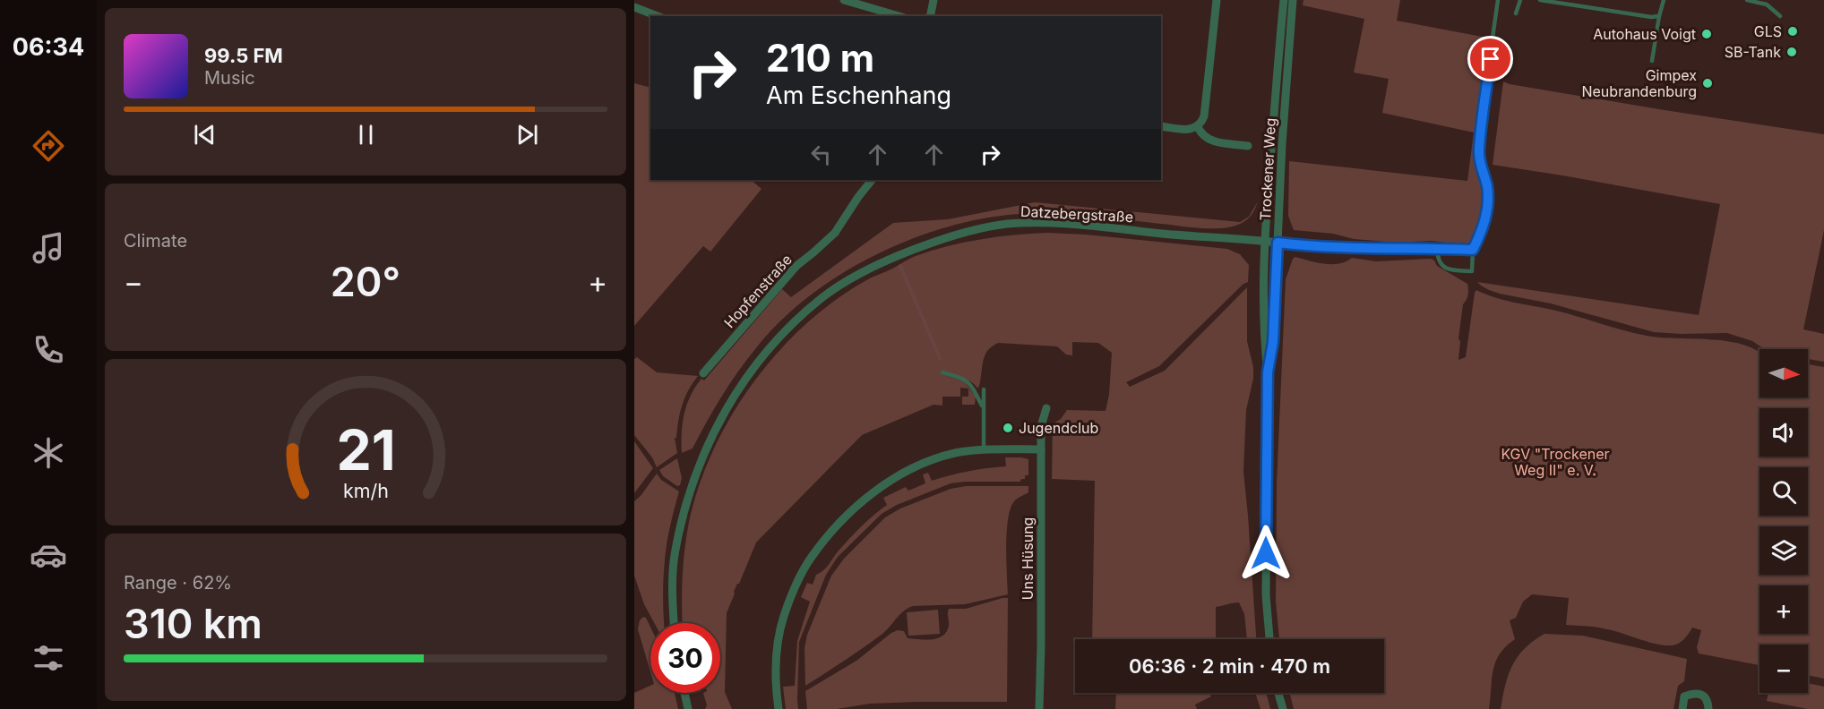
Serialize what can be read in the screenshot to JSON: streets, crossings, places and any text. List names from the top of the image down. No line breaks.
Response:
{"streets":{"street":["Trockener Weg","Datzebergstraße","Hopfenstraße","Uns Hüsung"]},"crossings":[["Trockener Weg","Datzebergstraße"]],"parks":["KGV \"Trockener Weg II\" e. V."],"places":["GLS","Autohaus Voigt","SB-Tank","Gimpex Neubrandenburg","Jugendclub"],"north":"right","page":{"tabs":"06:34","turn":["210 m","Am Eschenhang"],"song":["99.5 FM","Music"],"tile":["Climate",["Range · 62%","310 km"]],"heat":["−","20°","+"],"map_buttons":["+","−"],"limit":"30","trip":"06:36 · 2 min · 470 m","gauge":["21","km/h"]}}
